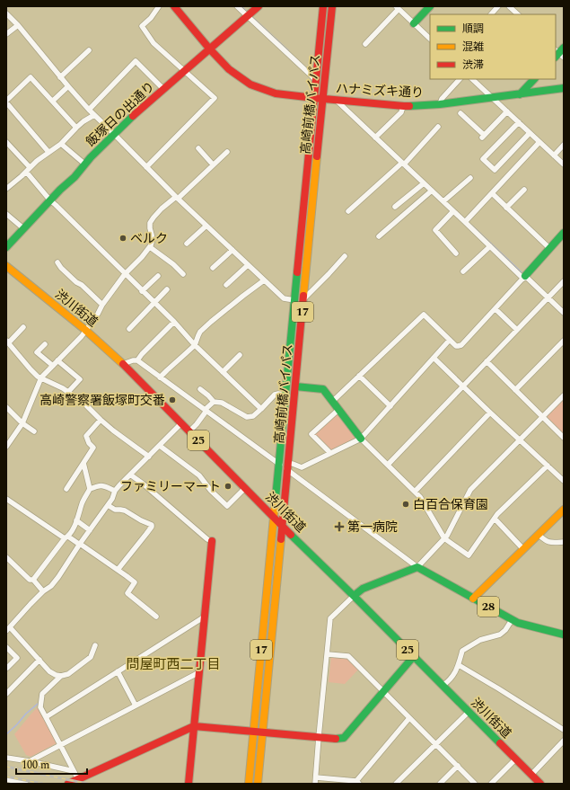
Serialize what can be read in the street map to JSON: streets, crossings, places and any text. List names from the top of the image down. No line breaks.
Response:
{"streets":{"main road":["ハナミズキ通り","高崎前橋バイパス","飯塚日の出通り","渋川街道","17","25","28"]},"crossings":[["ハナミズキ通り","高崎前橋バイパス"],["高崎前橋バイパス","渋川街道"]],"districts":["問屋町西二丁目"],"places":{"other":["ベルク","高崎警察署飯塚町交番","ファミリーマート","白百合保育園"],"health":["第一病院"]},"legend":["順調","混雑","渋滞"],"scale_bar":"100 m"}
